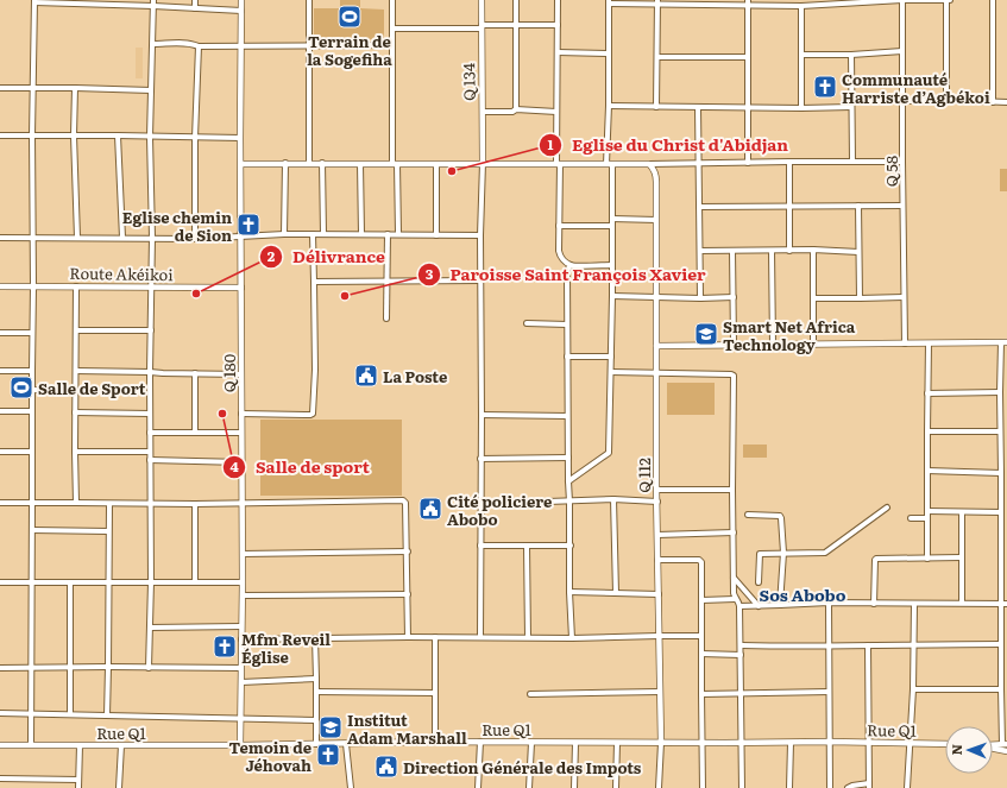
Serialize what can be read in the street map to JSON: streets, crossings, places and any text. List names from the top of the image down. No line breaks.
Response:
{"streets":{"street":["Q 134","Q 58","Route Akéikoi","Q 180","Q 112","Rue Q1"]},"crossings":[["Route Akéikoi","Q 180"],["Q 180","Rue Q1"],["Q 112","Rue Q1"]],"districts":["Sos Abobo"],"places":{"sports":["Terrain de la Sogefiha","Salle de Sport"],"church":["Communauté Harriste d’Agbékoi","Eglise chemin de Sion","Mfm Reveil Église","Temoin de Jéhovah"],"other":["Eglise du Christ d'Abidjan","Délivrance","Paroisse Saint François Xavier","Salle de sport"],"school or university":["Smart Net Africa Technology","Institut Adam Marshall"],"public building":["La Poste","Cité policiere Abobo","Direction Générale des Impots"]},"north":"left"}
